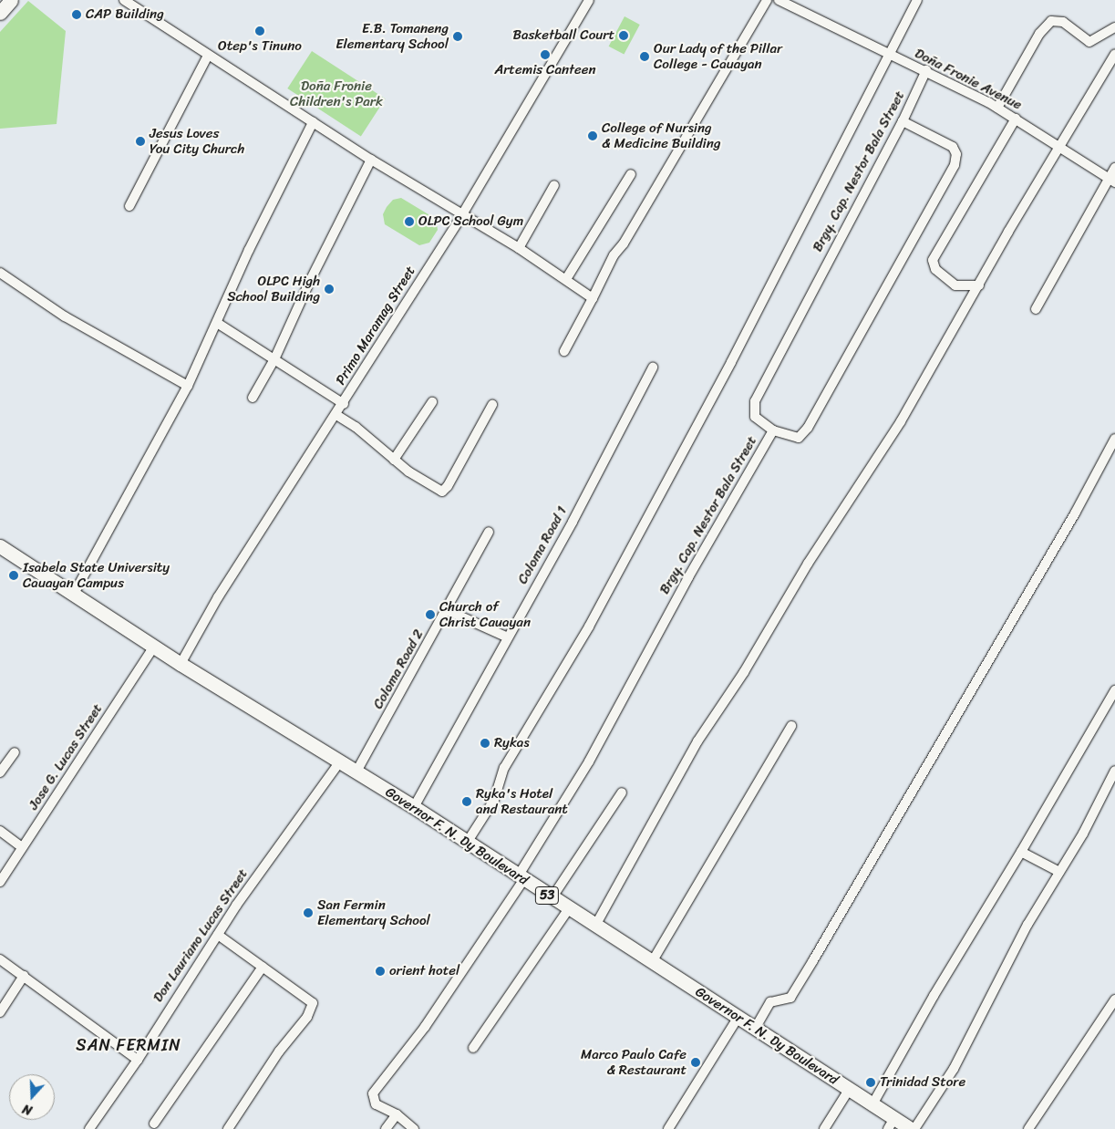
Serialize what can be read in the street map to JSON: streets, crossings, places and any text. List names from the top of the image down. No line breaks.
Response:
{"streets":{"highway":["Governor F. N. Dy Boulevard","53"],"street":["Doña Fronie Avenue","Brgy. Cap. Nestor Bala Street","Primo Maramag Street","Coloma Road 1","Coloma Road 2","Jose G. Lucas Street","Don Lauriano Lucas Street"]},"crossings":[["Doña Fronie Avenue","Brgy. Cap. Nestor Bala Street"],["Brgy. Cap. Nestor Bala Street","Governor F. N. Dy Boulevard"],["Primo Maramag Street","Governor F. N. Dy Boulevard"],["Coloma Road 1","Governor F. N. Dy Boulevard"],["Coloma Road 2","Governor F. N. Dy Boulevard"],["Jose G. Lucas Street","Governor F. N. Dy Boulevard"],["Governor F. N. Dy Boulevard","Don Lauriano Lucas Street"]],"districts":["SAN FERMIN"],"parks":["Doña Fronie Children's Park"],"places":["CAP Building","Otep's Tinuno","Basketball Court","E.B. Tomaneng Elementary School","Artemis Canteen","Our Lady of the Pillar College - Cauayan","College of Nursing & Medicine Building","Jesus Loves You City Church","OLPC School Gym","OLPC High School Building","Isabela State University Cauayan Campus","Church of Christ Cauayan","Rykas","Ryka's Hotel and Restaurant","San Fermin Elementary School","orient hotel","Marco Paulo Cafe & Restaurant","Trinidad Store"],"north":"bottom"}
